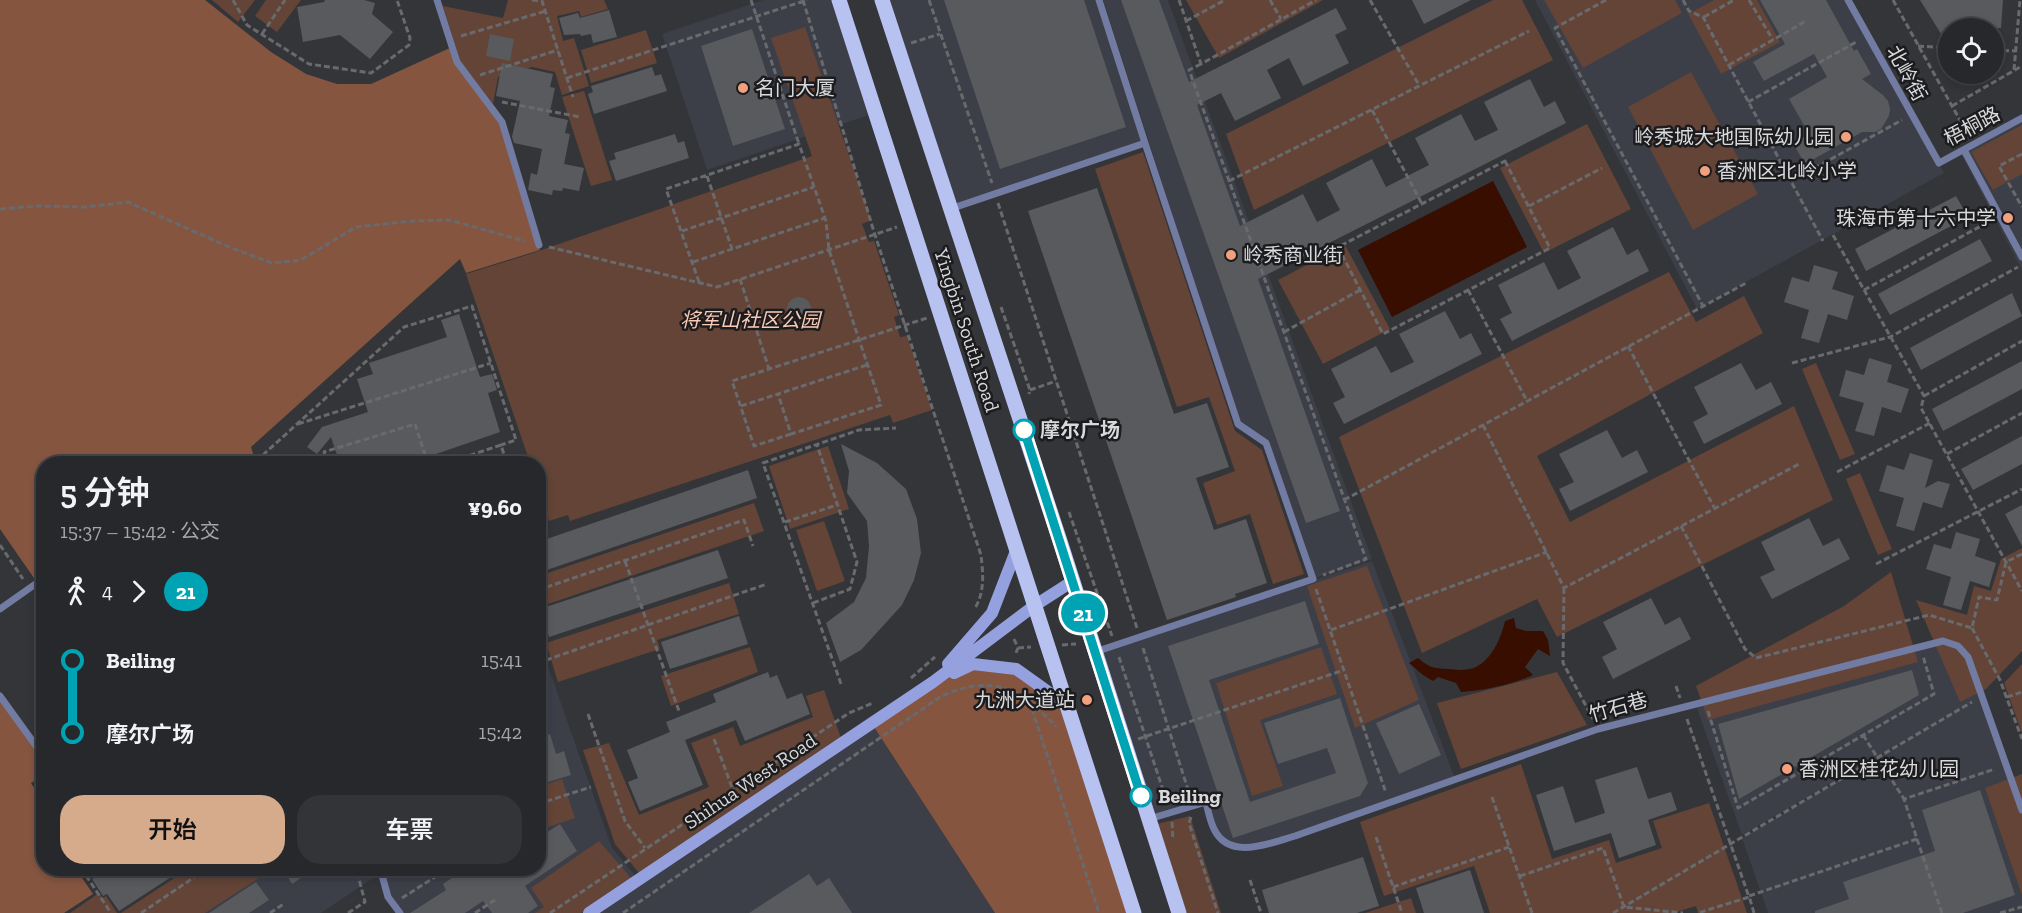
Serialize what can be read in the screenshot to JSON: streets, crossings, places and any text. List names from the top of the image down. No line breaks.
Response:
{"streets":{"main road":["Yingbin South Road","Shihua West Road"],"lane":["北岭街","梧桐路","竹石巷"]},"crossings":[["北岭街","梧桐路"]],"parks":["将军山社区公园"],"places":["名门大厦","岭秀城大地国际幼儿园","香洲区北岭小学","珠海市第十六中学","岭秀商业街","摩尔广场","九洲大道站","香洲区桂花幼儿园","Beiling"],"lines":["bus line 21"],"page":{"on_map":"21","heading":["5 分钟","15:37 – 15:42 · 公交","¥9.60"],"legs":["4","21"],"list":[{"name":"Beiling","value":"15:41"},{"name":"摩尔广场","value":"15:42"}],"buttons":["开始","车票"]}}
